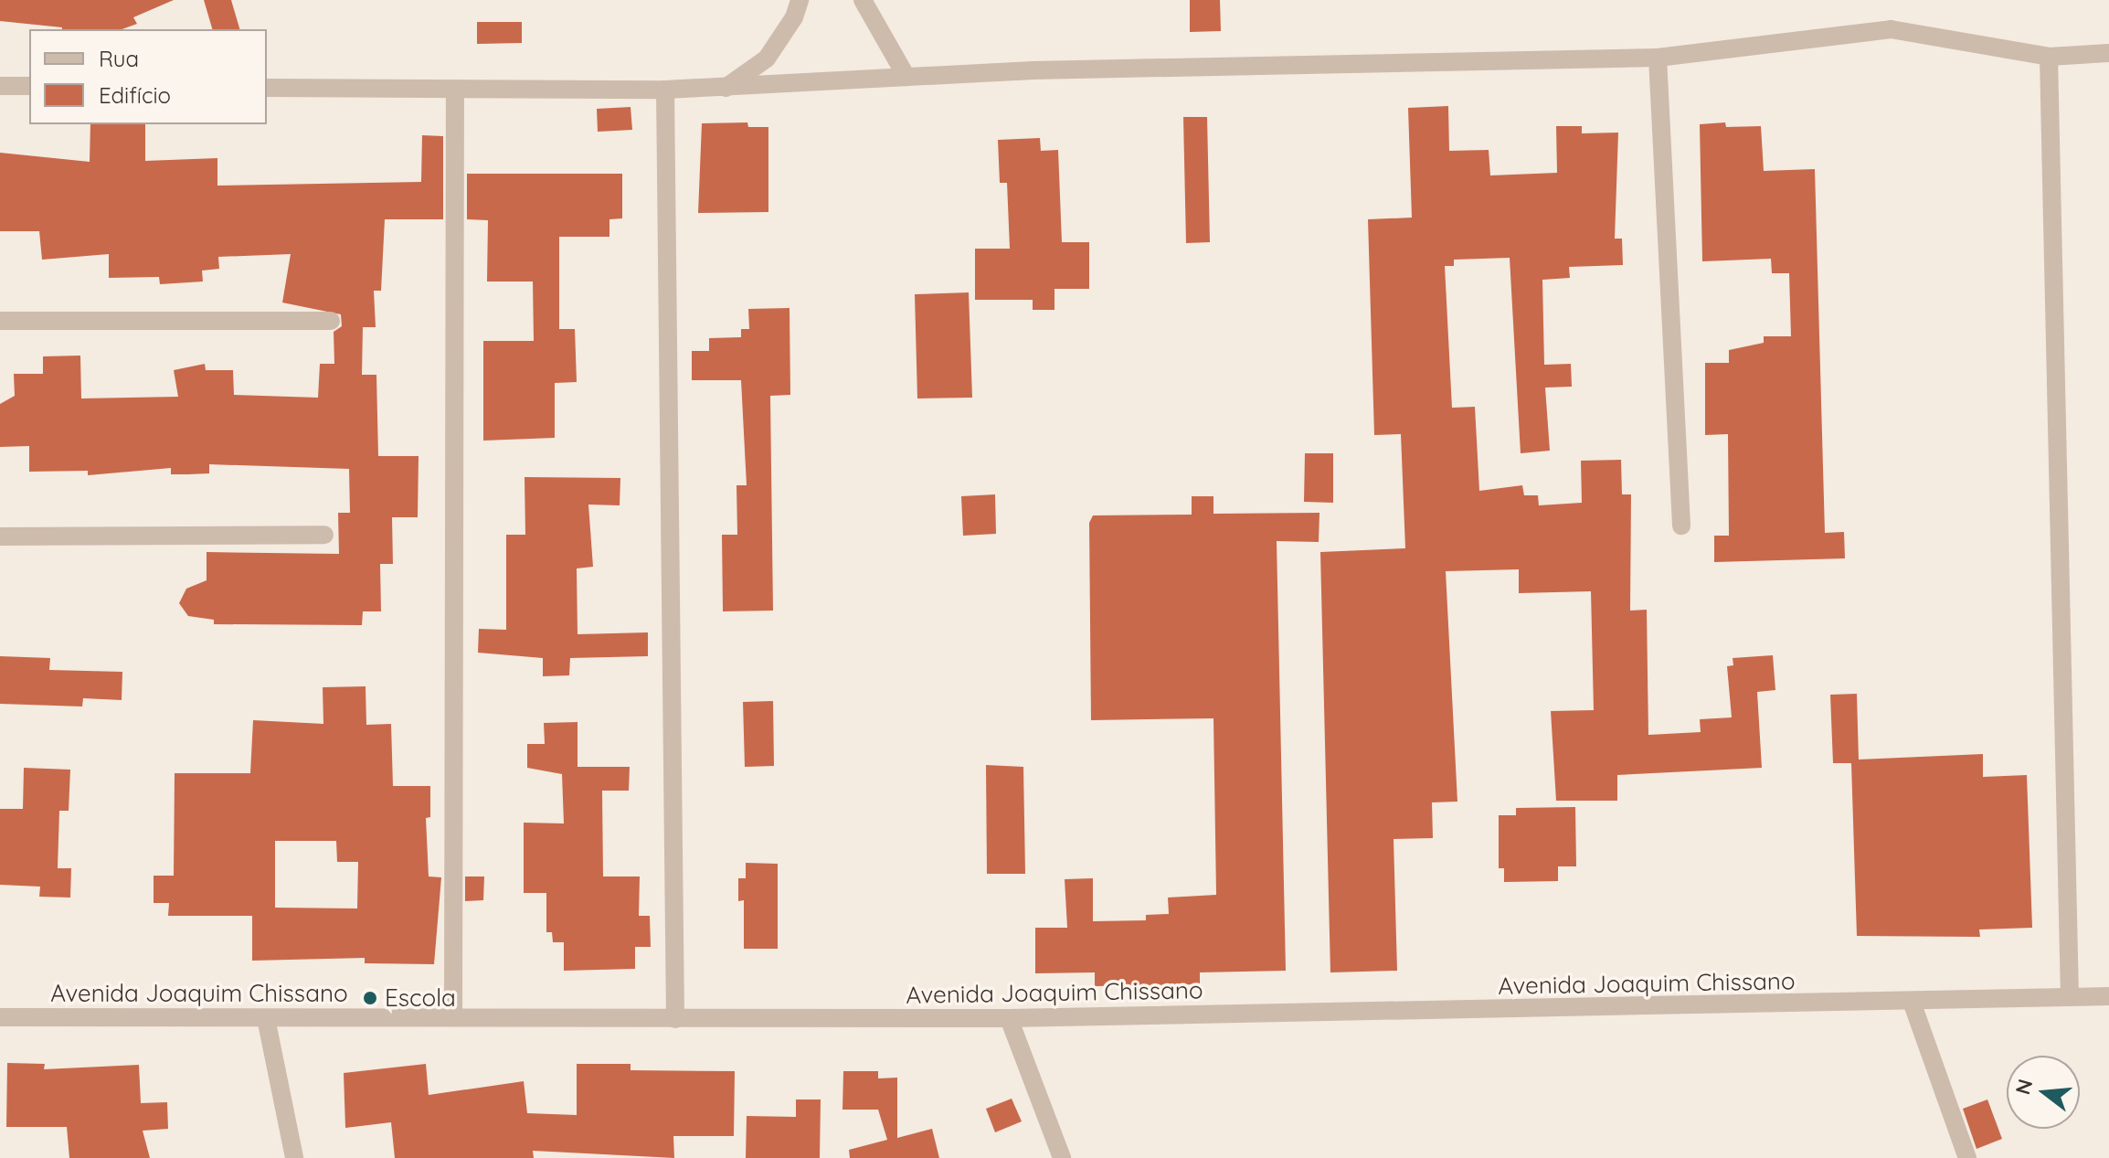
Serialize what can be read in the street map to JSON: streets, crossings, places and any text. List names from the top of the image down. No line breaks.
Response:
{"streets":{"street":["Avenida Joaquim Chissano"]},"places":["Escola"],"legend":["Rua","Edifício"],"north":"left"}
